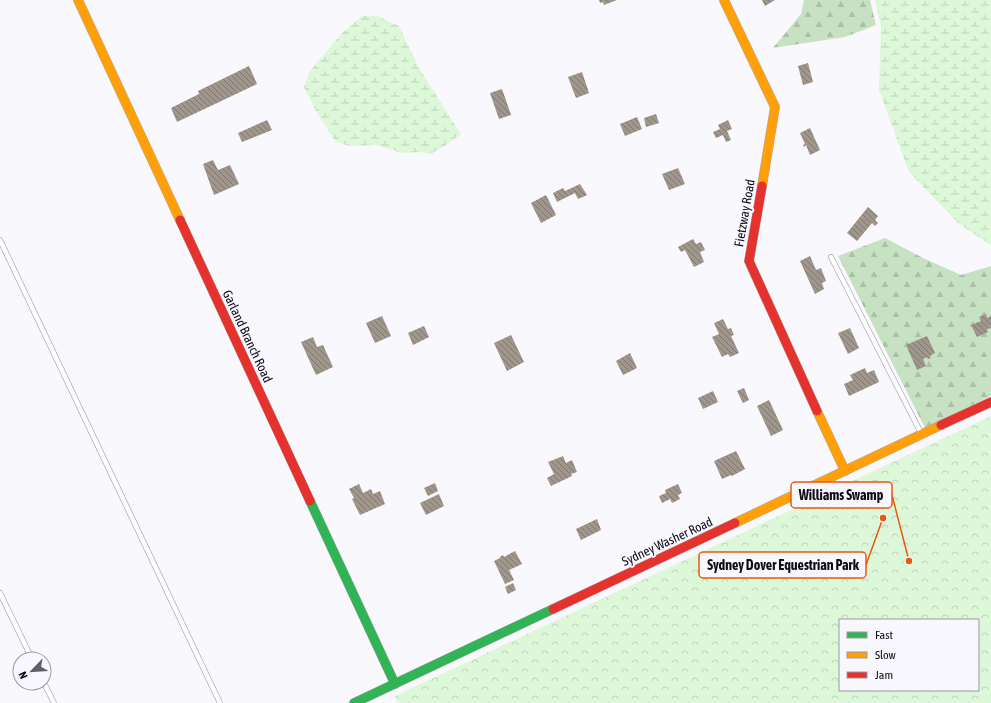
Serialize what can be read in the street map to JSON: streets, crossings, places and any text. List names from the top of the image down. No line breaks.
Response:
{"streets":{"street":["Fietzway Road","Garland Branch Road","Sydney Washer Road"]},"crossings":[["Fietzway Road","Sydney Washer Road"],["Garland Branch Road","Sydney Washer Road"]],"places":["Sydney Dover Equestrian Park","Williams Swamp"],"legend":["Fast","Slow","Jam"],"north":"bottom left"}
